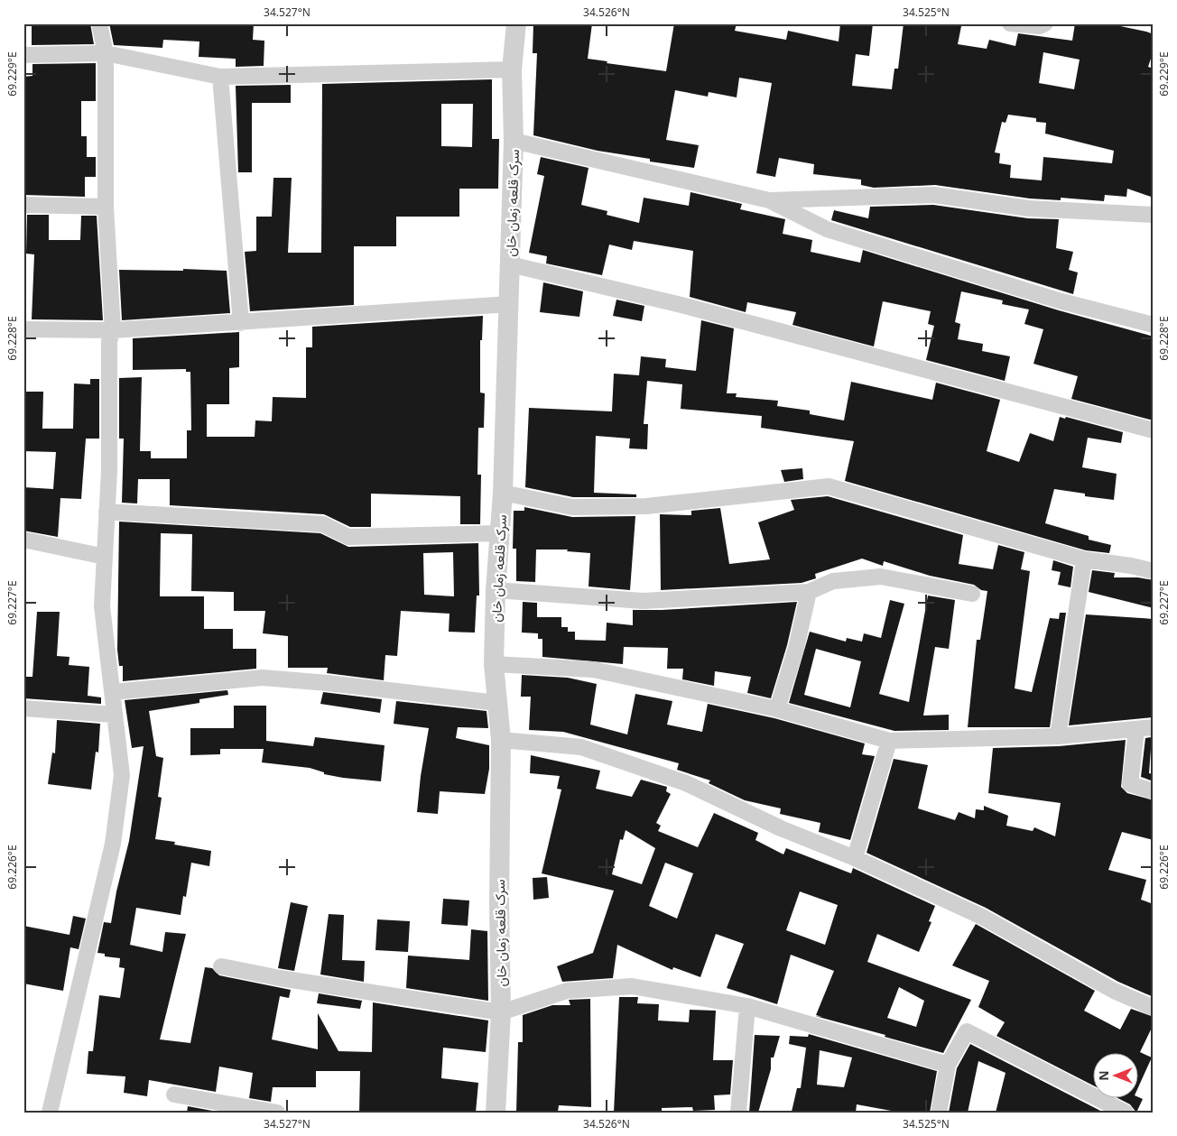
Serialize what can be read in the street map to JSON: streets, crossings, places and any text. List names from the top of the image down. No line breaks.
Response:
{"streets":{"street":["سرک قلعه زمان خان"]},"north":"left","coordinates":["34.527°N","34.526°N","34.525°N","69.229°E","69.228°E","69.227°E","69.226°E"]}
